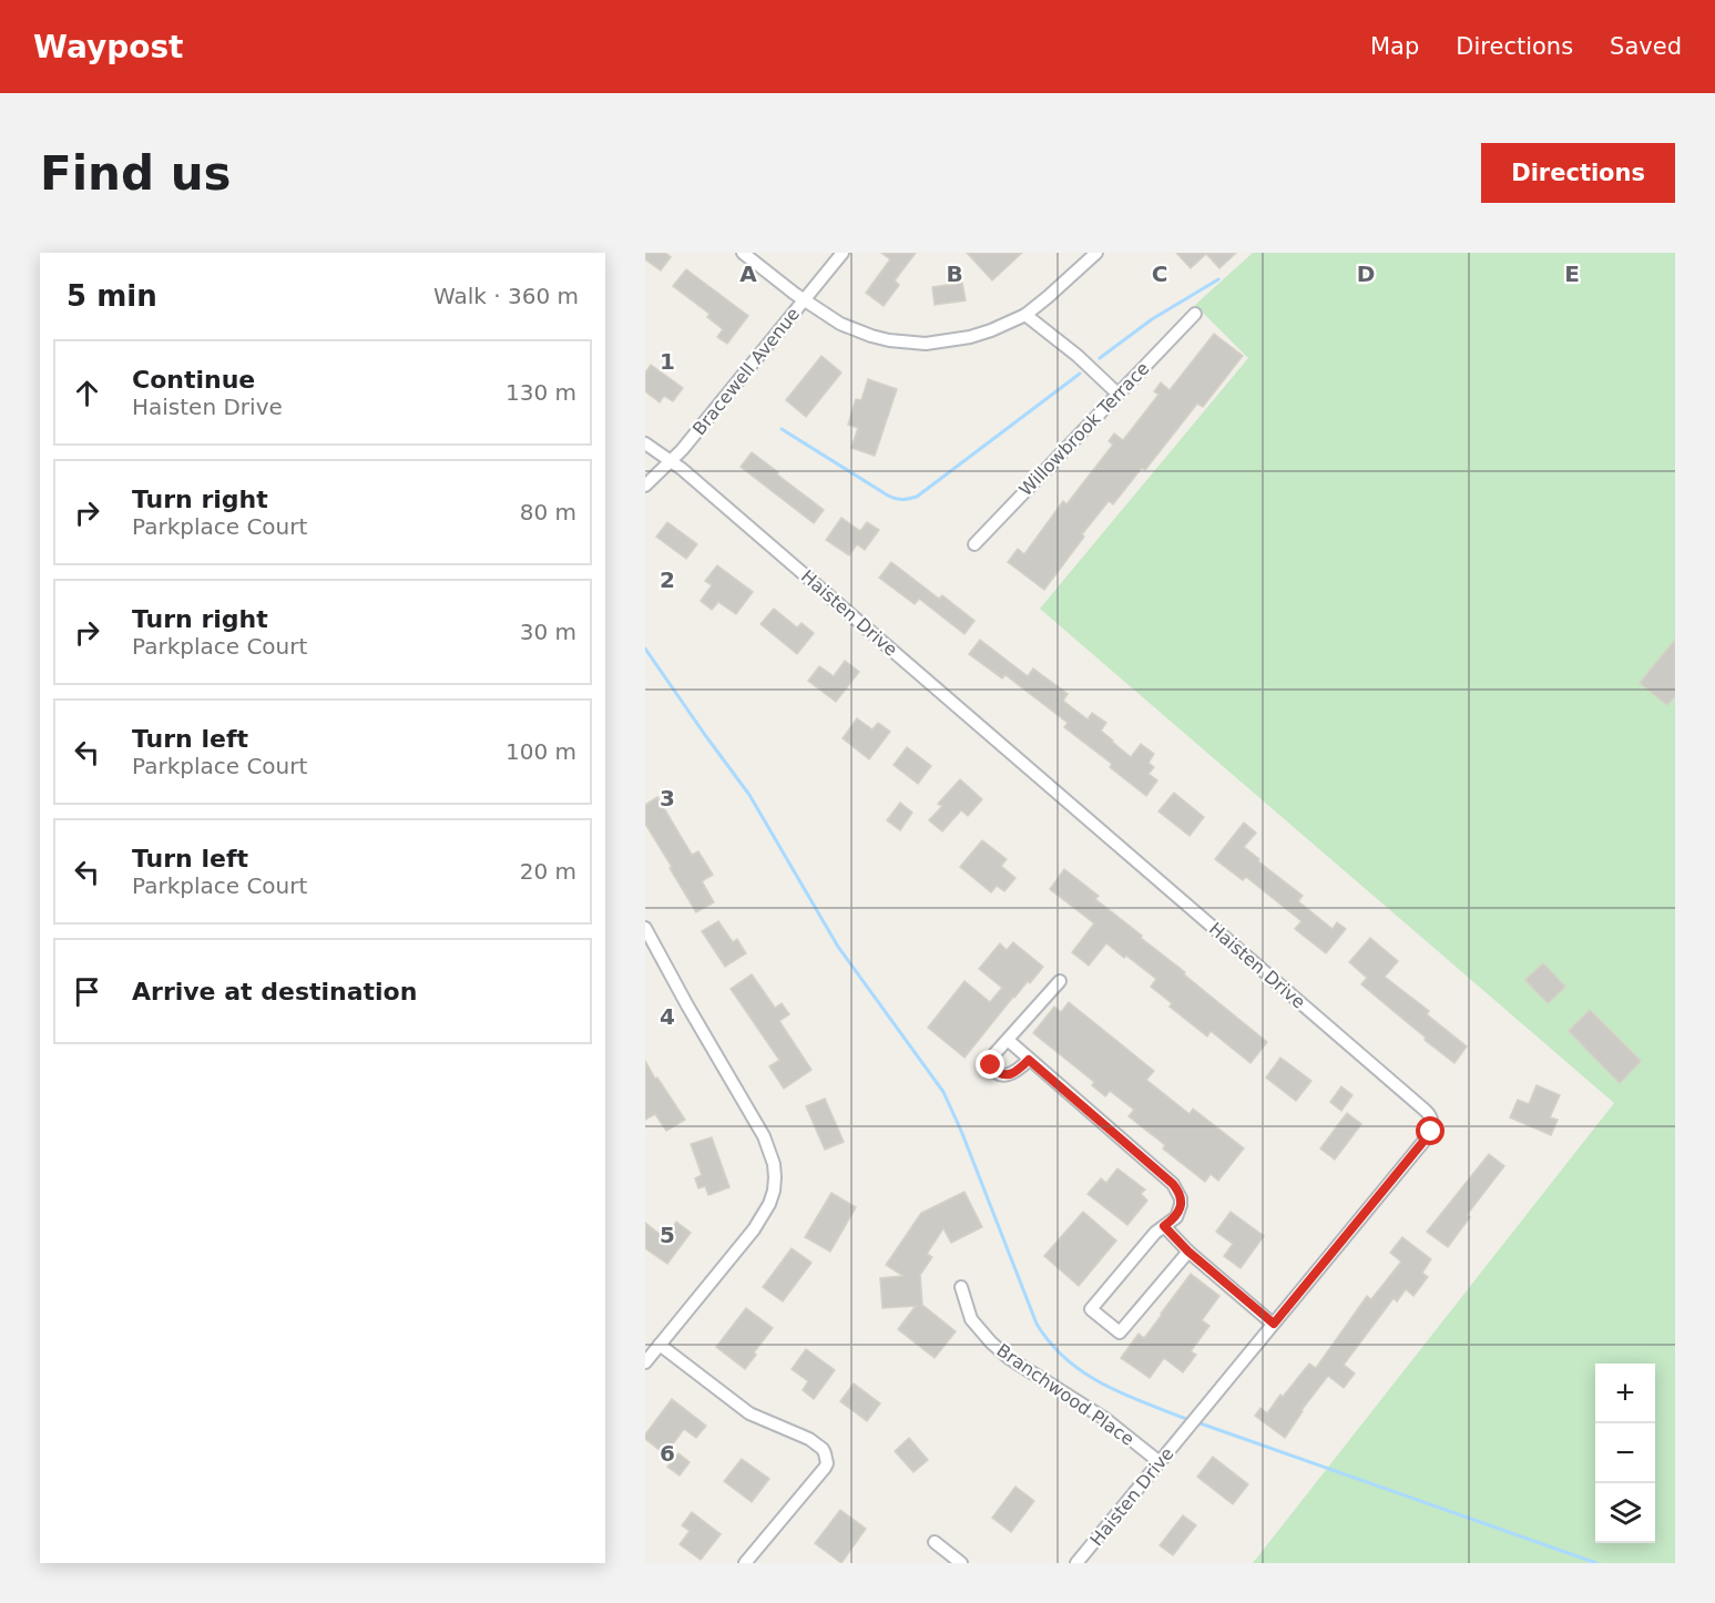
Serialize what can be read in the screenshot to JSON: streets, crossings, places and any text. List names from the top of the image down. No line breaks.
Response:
{"streets":{"street":["Bracewell Avenue","Willowbrook Terrace","Haisten Drive","Branchwood Place"]},"crossings":[["Bracewell Avenue","Haisten Drive"],["Haisten Drive","Branchwood Place"]],"page":{"header":"Waypost","nav":["Map","Directions","Saved"],"buttons":"Directions","title":"Find us","heading":["5 min","Walk · 360 m"],"list":[["Continue","Haisten Drive","130 m"],["Turn right","Parkplace Court","80 m"],["Turn right","Parkplace Court","30 m"],["Turn left","Parkplace Court","100 m"],["Turn left","Parkplace Court","20 m"],"Arrive at destination"],"map_buttons":["+","−"]},"grid":{"columns":["A","B","C","D","E"],"rows":["1","2","3","4","5","6"]}}
